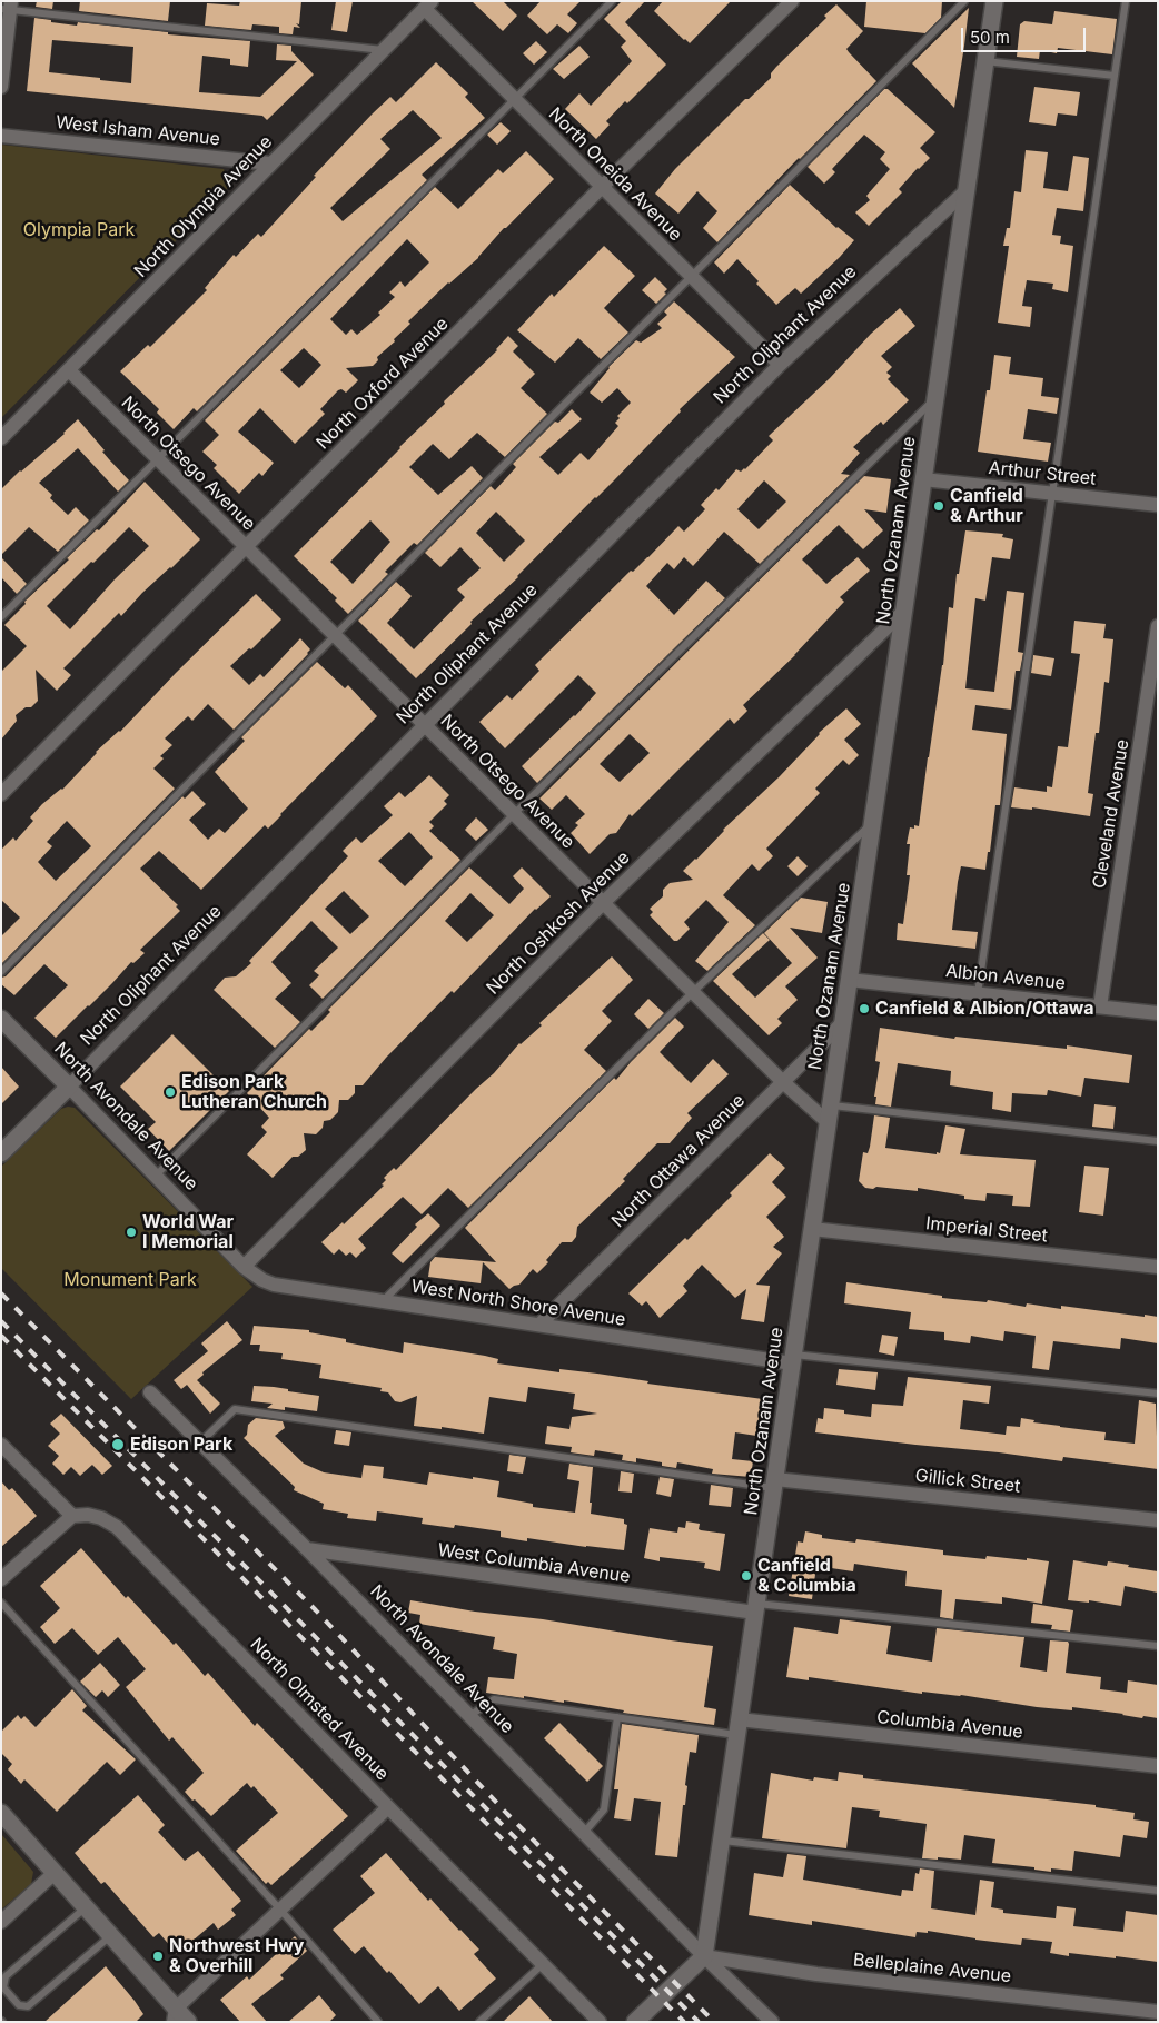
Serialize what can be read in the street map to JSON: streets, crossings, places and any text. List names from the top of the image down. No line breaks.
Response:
{"streets":{"street":["West Isham Avenue","North Oneida Avenue","North Olympia Avenue","North Oliphant Avenue","North Oxford Avenue","North Otsego Avenue","Arthur Street","North Ozanam Avenue","Cleveland Avenue","North Oshkosh Avenue","Albion Avenue","North Avondale Avenue","North Ottawa Avenue","Imperial Street","West North Shore Avenue","Gillick Street","West Columbia Avenue","North Olmsted Avenue","Columbia Avenue","Belleplaine Avenue"]},"crossings":[["West Isham Avenue","North Olympia Avenue"],["North Oneida Avenue","North Olympia Avenue"],["North Oneida Avenue","North Oliphant Avenue"],["North Oneida Avenue","North Oxford Avenue"],["North Olympia Avenue","North Otsego Avenue"],["North Oliphant Avenue","North Otsego Avenue"],["North Oliphant Avenue","North Ozanam Avenue"],["North Oliphant Avenue","North Avondale Avenue"],["North Oxford Avenue","North Otsego Avenue"],["North Otsego Avenue","North Ozanam Avenue"],["North Otsego Avenue","North Oshkosh Avenue"],["North Otsego Avenue","North Ottawa Avenue"],["Arthur Street","North Ozanam Avenue"],["North Ozanam Avenue","North Oshkosh Avenue"],["North Ozanam Avenue","Albion Avenue"],["North Ozanam Avenue","North Avondale Avenue"],["North Ozanam Avenue","North Ottawa Avenue"],["North Ozanam Avenue","Imperial Street"],["North Ozanam Avenue","West North Shore Avenue"],["North Ozanam Avenue","Gillick Street"],["North Ozanam Avenue","West Columbia Avenue"],["North Ozanam Avenue","Columbia Avenue"],["North Ozanam Avenue","Belleplaine Avenue"],["Cleveland Avenue","Albion Avenue"],["North Oshkosh Avenue","North Avondale Avenue"],["North Oshkosh Avenue","West North Shore Avenue"],["North Avondale Avenue","West North Shore Avenue"],["North Avondale Avenue","West Columbia Avenue"],["North Avondale Avenue","Belleplaine Avenue"],["North Ottawa Avenue","West North Shore Avenue"]],"parks":["Olympia Park","Monument Park"],"places":["Canfield & Arthur","Canfield & Albion/Ottawa","Edison Park Lutheran Church","World War I Memorial","Edison Park","Canfield & Columbia","Northwest Hwy & Overhill"],"scale_bar":"50 m"}
